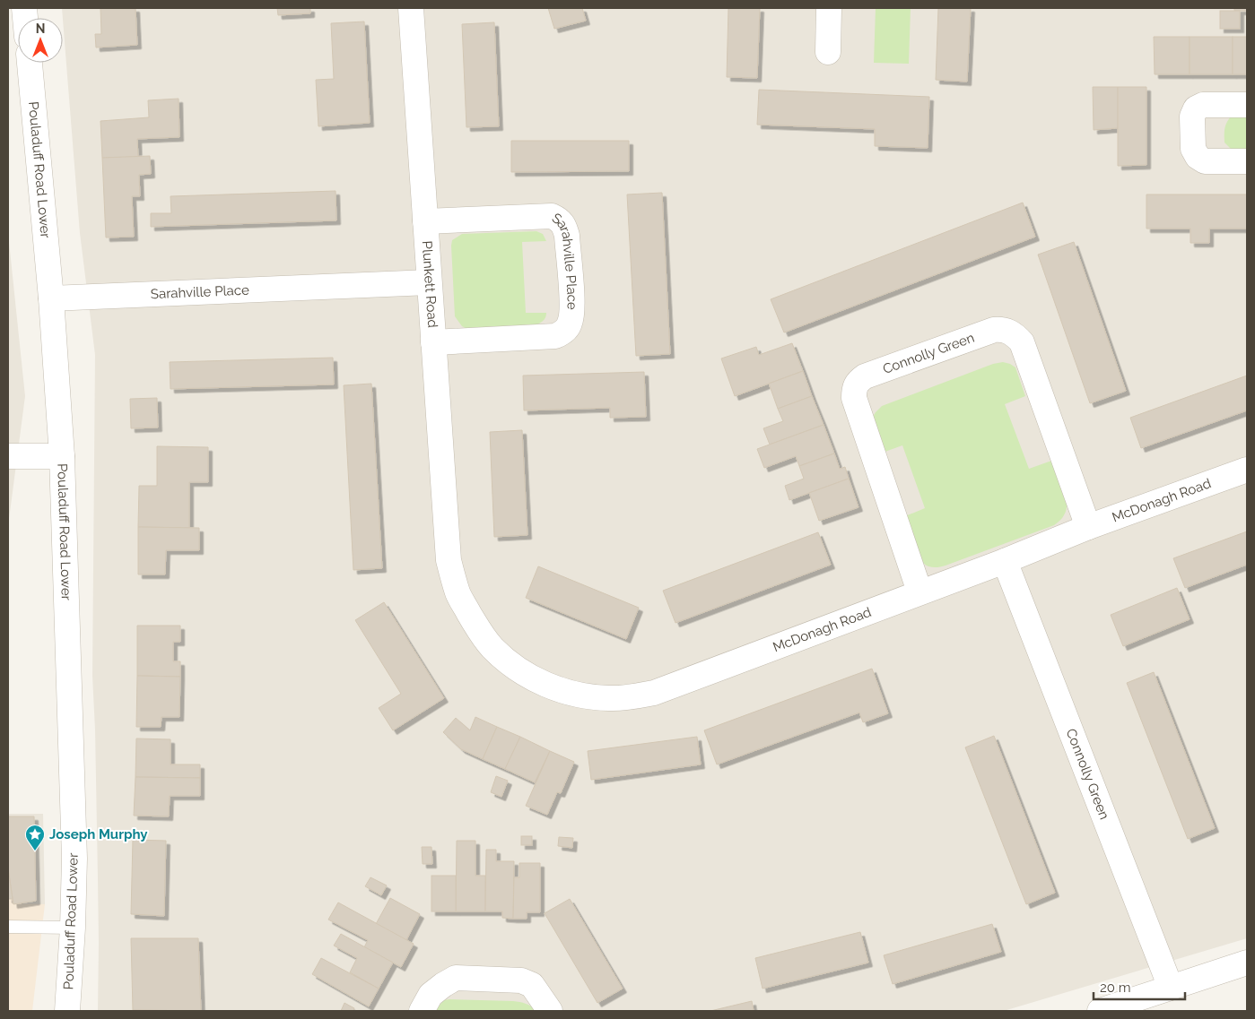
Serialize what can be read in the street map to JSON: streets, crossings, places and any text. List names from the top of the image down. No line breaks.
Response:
{"streets":{"street":["Pouladuff Road Lower","Sarahville Place","Plunkett Road","Connolly Green","McDonagh Road"]},"crossings":[["Pouladuff Road Lower","Sarahville Place"],["Sarahville Place","Plunkett Road"],["Plunkett Road","McDonagh Road"],["Connolly Green","McDonagh Road"]],"places":{"place":["Joseph Murphy"]},"scale_bar":"20 m","north":"top"}
